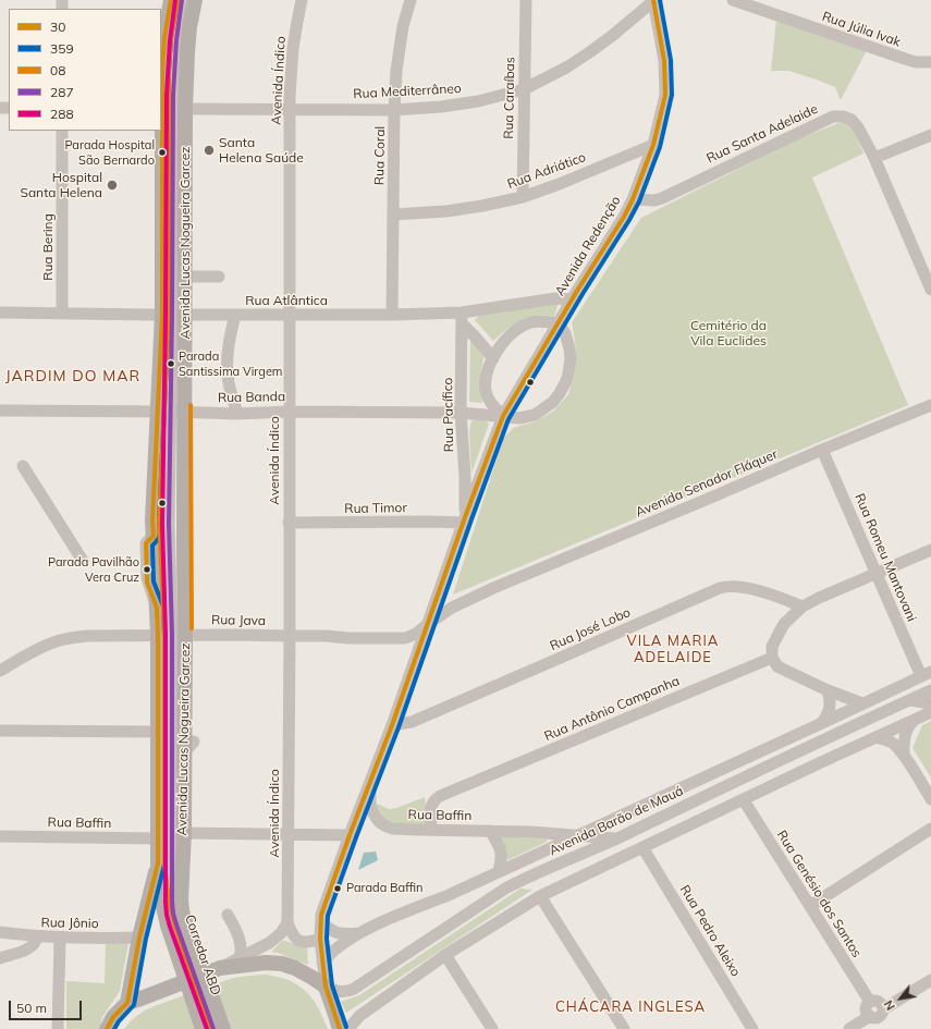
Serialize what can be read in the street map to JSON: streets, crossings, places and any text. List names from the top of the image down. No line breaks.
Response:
{"streets":{"main road":["Avenida Lucas Nogueira Garcez"],"street":["Rua Júlia Ivak","Avenida Índico","Rua Mediterrâneo","Rua Caraíbas","Rua Santa Adelaide","Rua Coral","Rua Adriático","Avenida Redenção","Rua Bering","Rua Atlântica","Rua Banda","Rua Pacífico","Avenida Senador Fláquer","Rua Timor","Rua Romeu Mantovani","Rua Java","Rua José Lobo","Rua Antônio Campanha","Rua Baffin","Avenida Barão de Mauá","Rua Genésio dos Santos","Rua Jônio","Rua Pedro Aleixo","Corredor ABD"]},"crossings":[["Avenida Índico","Rua Mediterrâneo"],["Avenida Índico","Rua Atlântica"],["Avenida Índico","Rua Banda"],["Avenida Índico","Rua Timor"],["Avenida Índico","Rua Java"],["Rua Mediterrâneo","Rua Caraíbas"],["Rua Mediterrâneo","Rua Coral"],["Rua Mediterrâneo","Avenida Lucas Nogueira Garcez"],["Rua Mediterrâneo","Avenida Redenção"],["Rua Caraíbas","Rua Adriático"],["Rua Santa Adelaide","Avenida Redenção"],["Rua Coral","Rua Adriático"],["Rua Coral","Rua Atlântica"],["Rua Adriático","Avenida Redenção"],["Avenida Lucas Nogueira Garcez","Rua Atlântica"],["Avenida Lucas Nogueira Garcez","Rua Banda"],["Avenida Lucas Nogueira Garcez","Rua Java"],["Avenida Lucas Nogueira Garcez","Rua Baffin"],["Avenida Lucas Nogueira Garcez","Rua Jônio"],["Avenida Lucas Nogueira Garcez","Corredor ABD"],["Avenida Redenção","Rua Atlântica"],["Avenida Redenção","Rua Banda"],["Avenida Redenção","Rua Pacífico"],["Avenida Redenção","Avenida Senador Fláquer"],["Avenida Redenção","Rua Timor"],["Avenida Redenção","Rua Java"],["Avenida Redenção","Rua José Lobo"],["Avenida Redenção","Rua Baffin"],["Avenida Redenção","Avenida Barão de Mauá"],["Rua Bering","Rua Atlântica"],["Rua Atlântica","Rua Pacífico"],["Rua Banda","Rua Pacífico"],["Rua Pacífico","Rua Timor"],["Avenida Senador Fláquer","Rua Romeu Mantovani"],["Avenida Senador Fláquer","Rua Java"],["Rua Romeu Mantovani","Avenida Barão de Mauá"],["Rua Java","Corredor ABD"],["Rua Antônio Campanha","Rua Baffin"],["Rua Baffin","Avenida Barão de Mauá"]],"districts":["JARDIM DO MAR","VILA MARIA ADELAIDE","CHÁCARA INGLESA"],"parks":["Cemitério da Vila Euclides"],"places":["Santa Helena Saúde","Parada Hospital São Bernardo","Hospital Santa Helena","Parada Santissima Virgem","Parada Pavilhão Vera Cruz","Parada Baffin"],"lines":["transit line 30","transit line 359","transit line 287","transit line 288","transit line 08"],"legend":["30","359","08","287","288"],"scale_bar":"50 m","north":"bottom left"}
